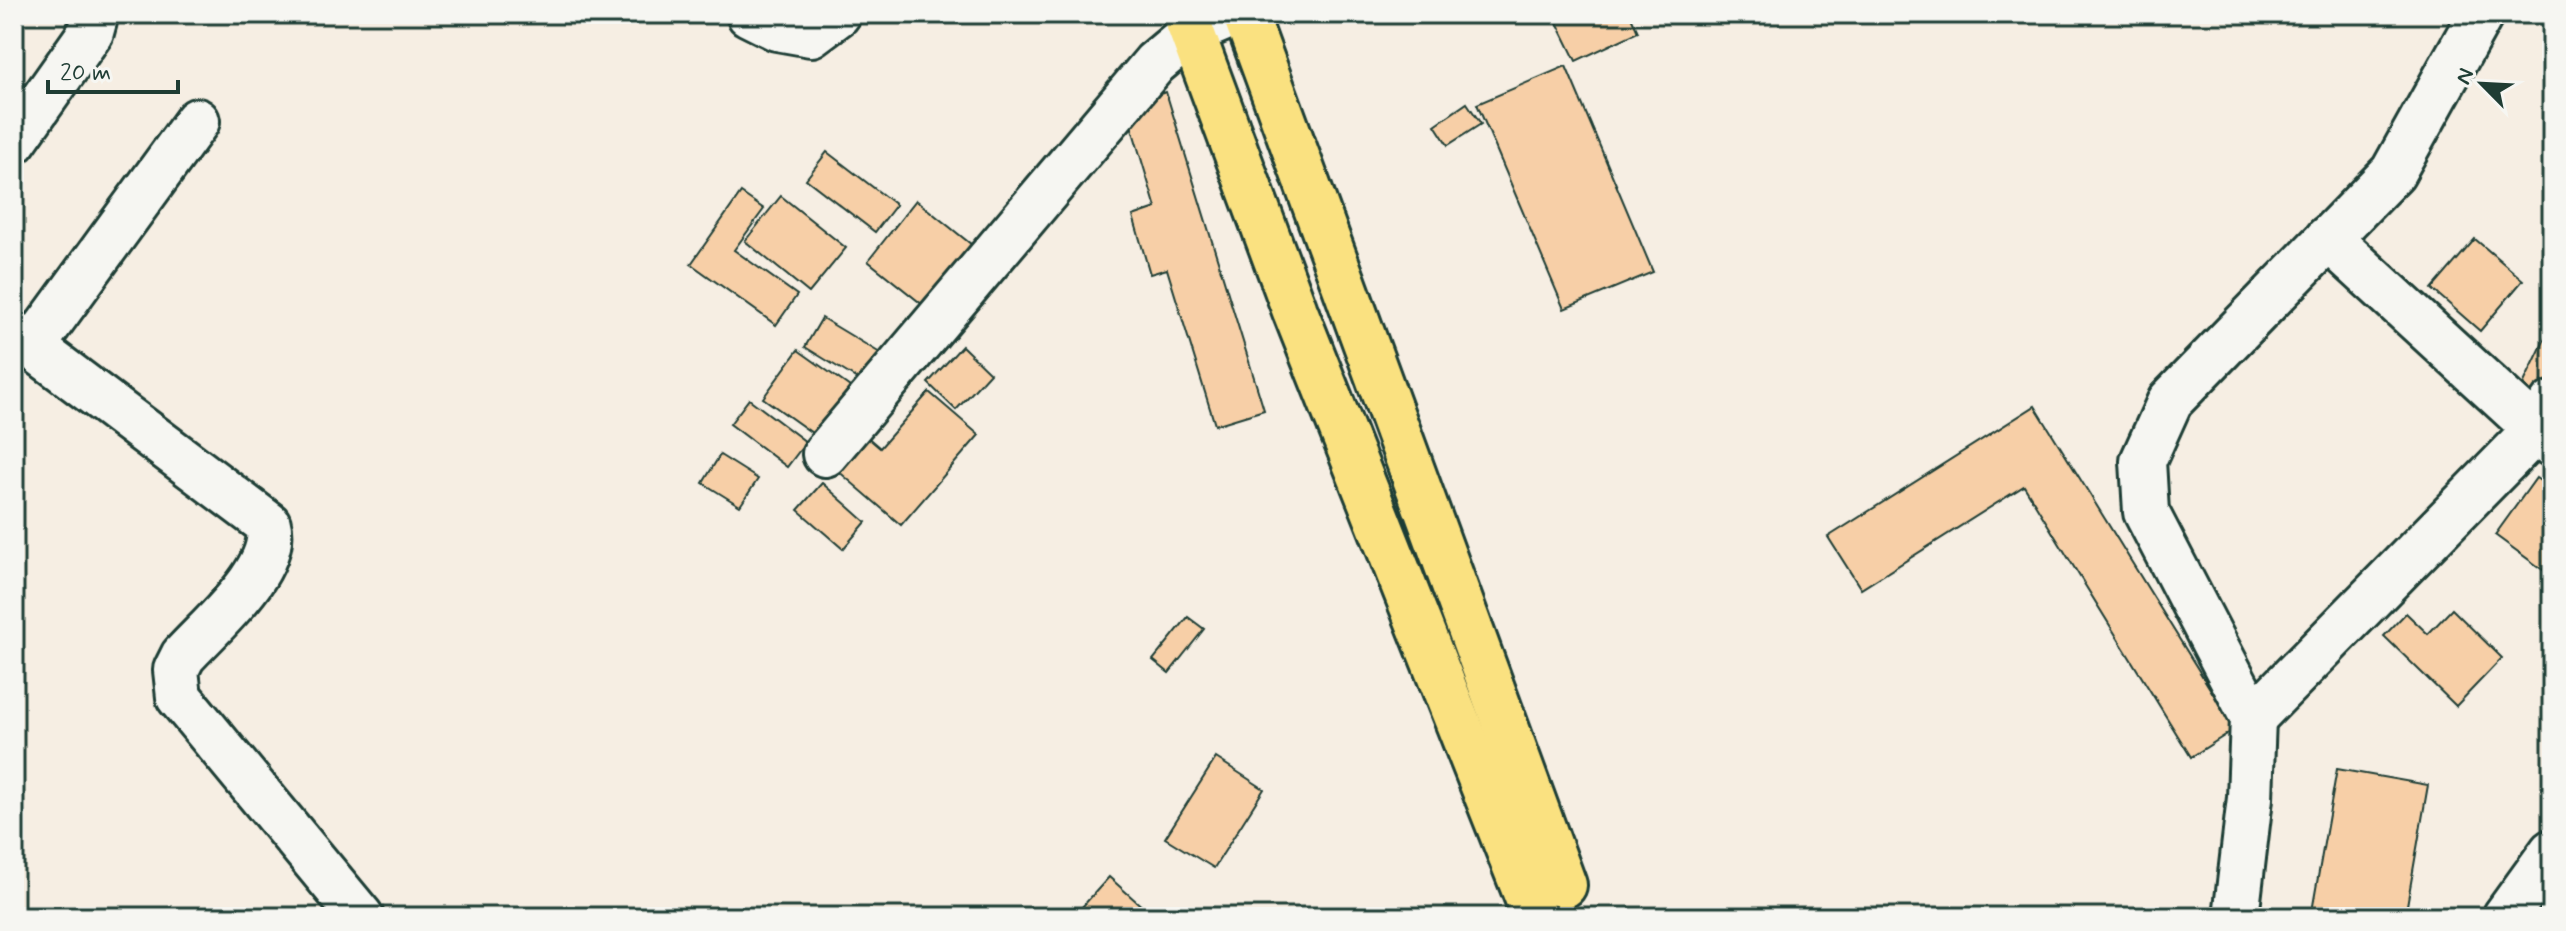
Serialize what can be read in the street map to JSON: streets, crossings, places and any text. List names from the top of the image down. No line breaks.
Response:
{"scale_bar":"20 m","north":"top left"}
